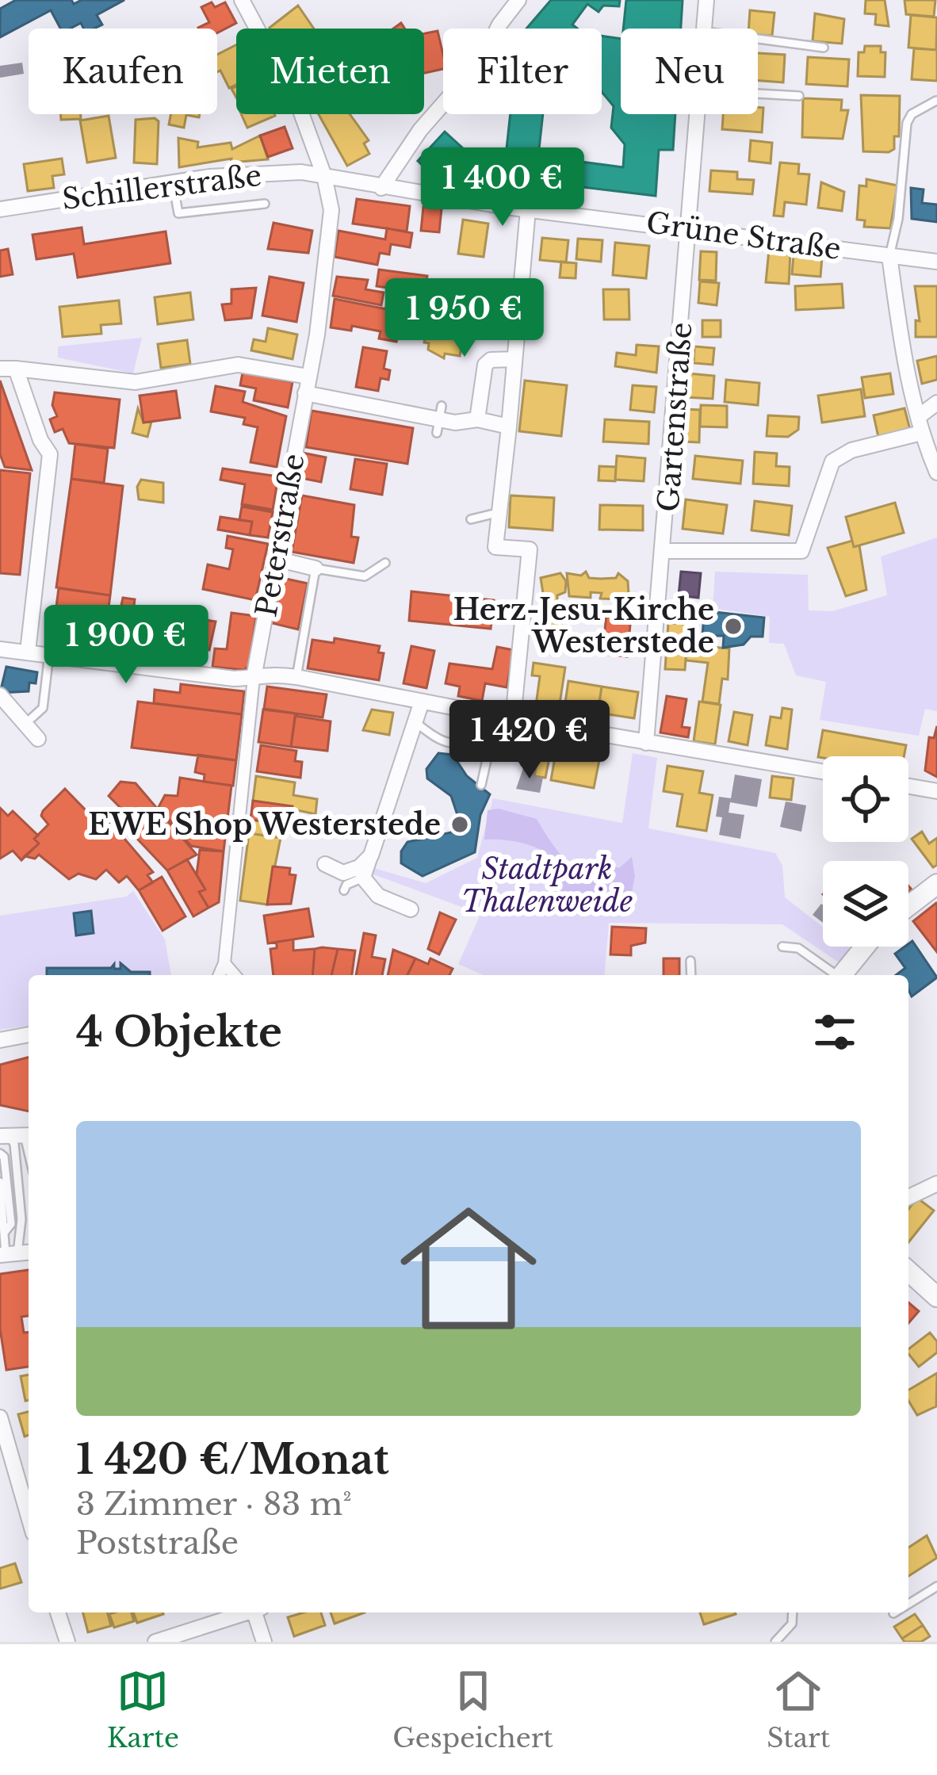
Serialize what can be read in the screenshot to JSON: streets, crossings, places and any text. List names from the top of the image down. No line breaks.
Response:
{"streets":{"street":["Schillerstraße","Grüne Straße","Gartenstraße","Peterstraße"]},"crossings":[["Schillerstraße","Grüne Straße"],["Schillerstraße","Peterstraße"],["Grüne Straße","Gartenstraße"],["Grüne Straße","Peterstraße"]],"parks":["Stadtpark Thalenweide"],"places":["Herz-Jesu-Kirche Westerstede","EWE Shop Westerstede"],"page":{"chip":["Kaufen","Mieten","Filter","Neu"],"price":["1 400 €","1 950 €","1 900 €","1 420 €"],"heading":"4 Objekte","list":[{"name":"1 420 €/Monat","note":"3 Zimmer · 83 m² · Poststraße"}],"tabs":["Karte","Gespeichert","Start"]}}
